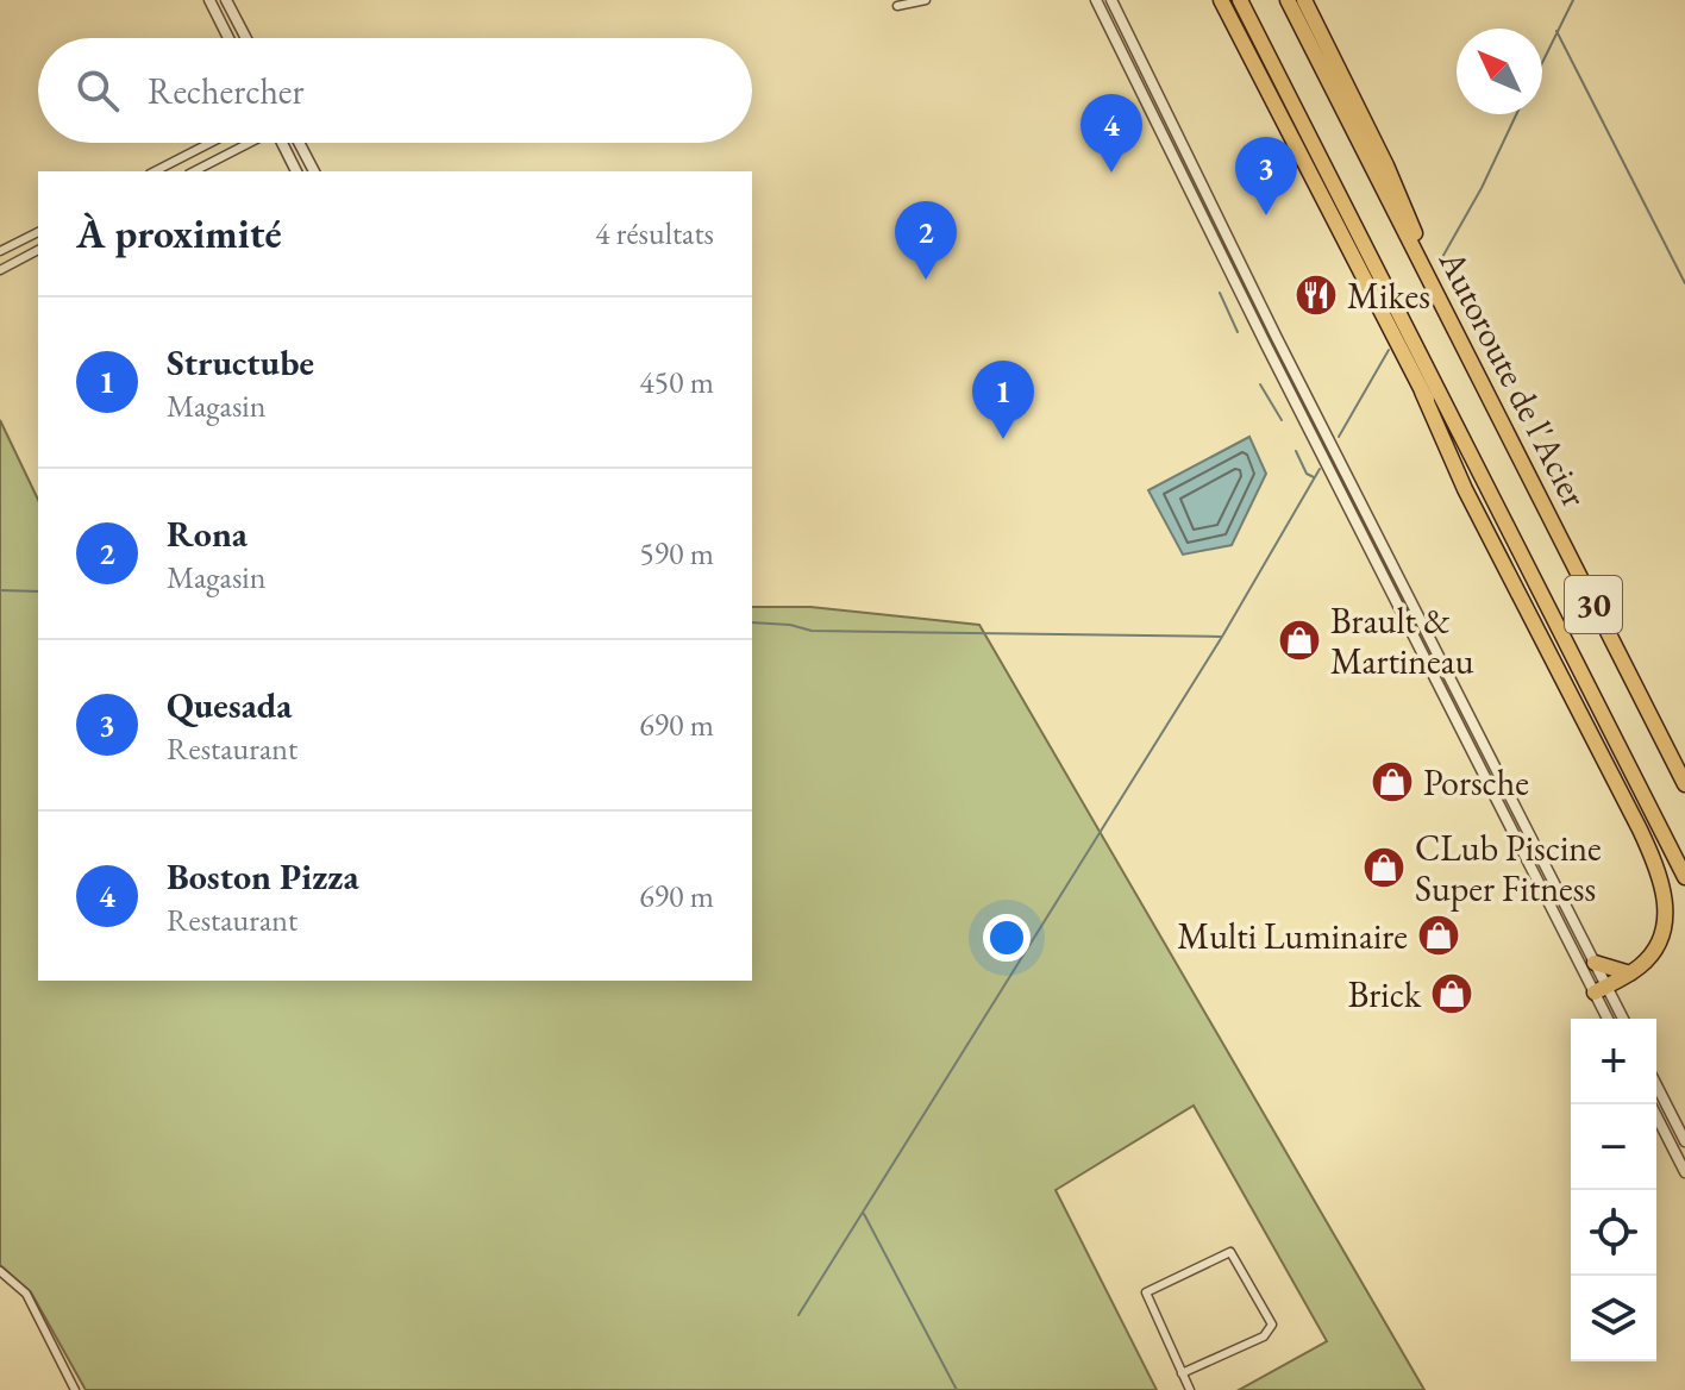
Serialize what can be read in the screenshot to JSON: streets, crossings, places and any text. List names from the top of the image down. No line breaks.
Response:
{"streets":{"highway":["Autoroute de l'Acier","30"]},"places":{"restaurant":["Mikes"],"shop":["Brault & Martineau","Porsche","CLub Piscine Super Fitness","Multi Luminaire","Brick"]},"north":"top left","page":{"search":"Rechercher","pins":["4","3","2","1"],"heading":["À proximité","4 résultats"],"list":[{"mark":"1","name":"Structube","note":"Magasin","value":"450 m"},{"mark":"2","name":"Rona","note":"Magasin","value":"590 m"},{"mark":"3","name":"Quesada","note":"Restaurant","value":"690 m"},{"mark":"4","name":"Boston Pizza","note":"Restaurant","value":"690 m"}],"map_buttons":["+","−"]}}
